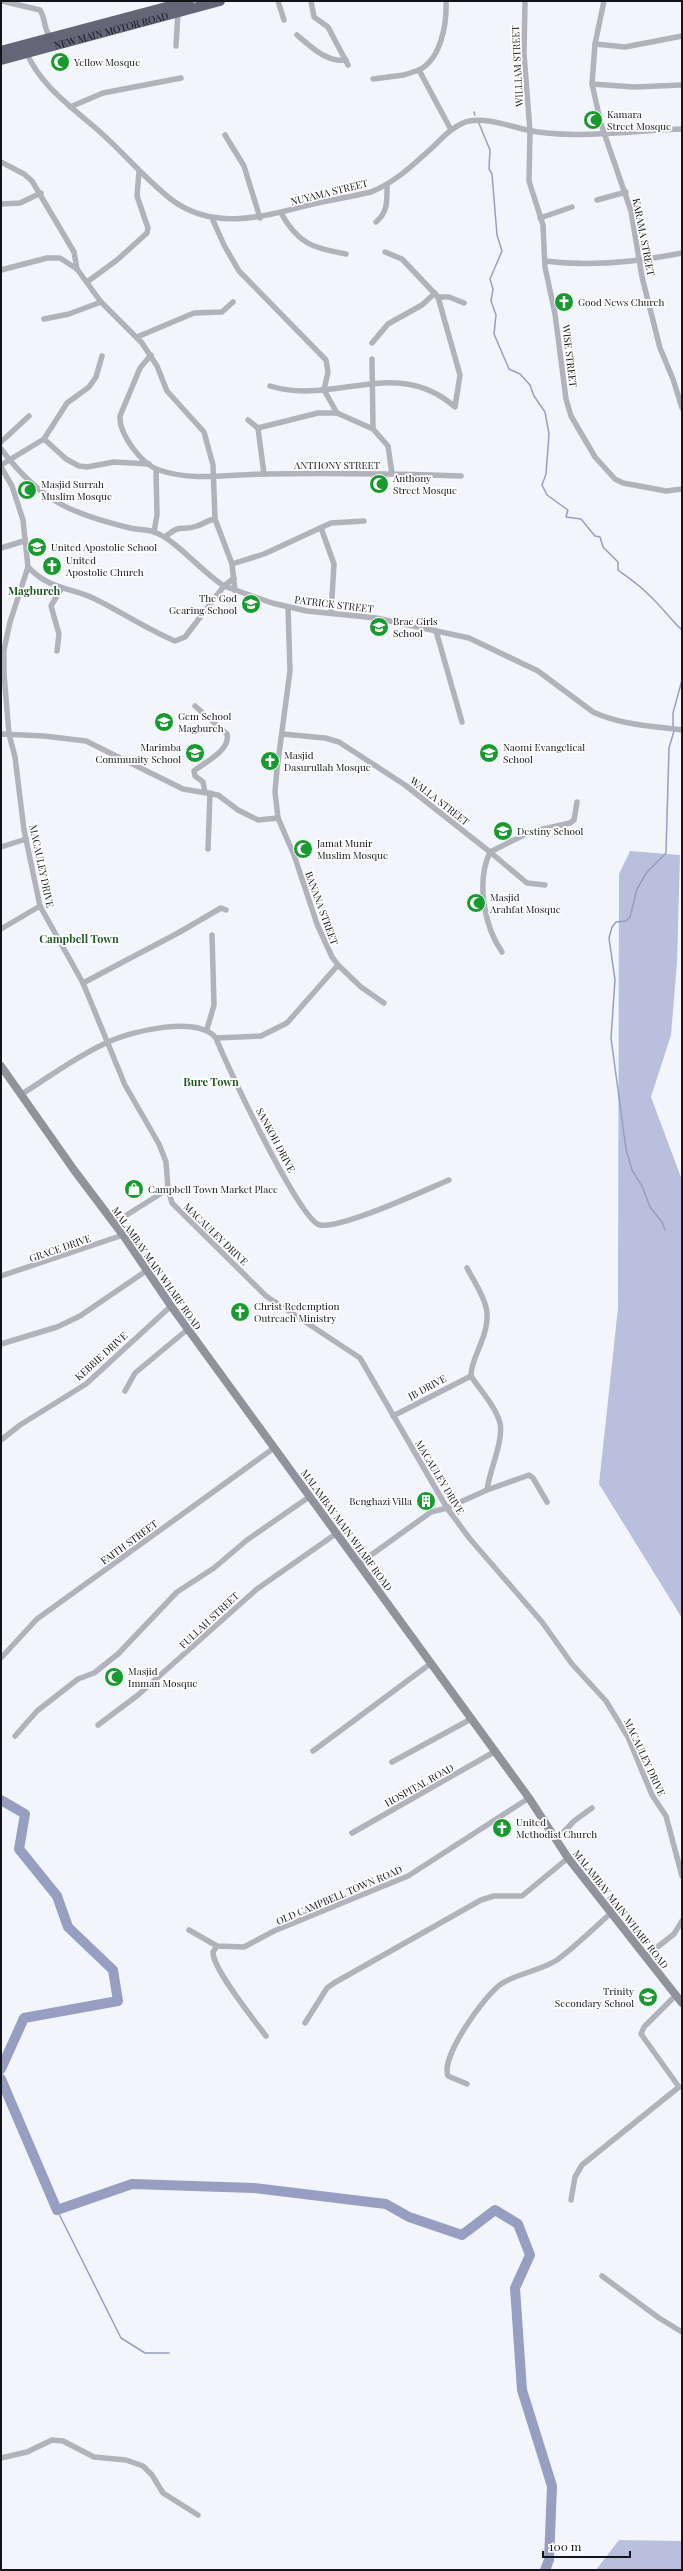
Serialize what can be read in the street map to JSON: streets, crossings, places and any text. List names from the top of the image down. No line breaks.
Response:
{"streets":{"highway":["NEW MAIN MOTOR ROAD"],"street":["WILLIAM STREET","NUYAMA STREET","KARAMA STREET","WISE STREET","ANTHONY STREET","PATRICK STREET","WALLA STREET","MACAULEY DRIVE","BANANA STREET","SANKOH DRIVE","GRACE DRIVE","MALAMBAY MAIN WHARF ROAD","KEBBIE DRIVE","JB DRIVE","FAITH STREET","FULLAH STREET","HOSPITAL ROAD","OLD CAMPBELL TOWN ROAD"]},"crossings":[["NEW MAIN MOTOR ROAD","NUYAMA STREET"],["WILLIAM STREET","NUYAMA STREET"],["WILLIAM STREET","WISE STREET"],["NUYAMA STREET","KARAMA STREET"],["NUYAMA STREET","WISE STREET"],["PATRICK STREET","BANANA STREET"],["WALLA STREET","BANANA STREET"],["MACAULEY DRIVE","JB DRIVE"],["GRACE DRIVE","MALAMBAY MAIN WHARF ROAD"],["MALAMBAY MAIN WHARF ROAD","KEBBIE DRIVE"],["MALAMBAY MAIN WHARF ROAD","FAITH STREET"],["MALAMBAY MAIN WHARF ROAD","FULLAH STREET"],["MALAMBAY MAIN WHARF ROAD","HOSPITAL ROAD"],["MALAMBAY MAIN WHARF ROAD","OLD CAMPBELL TOWN ROAD"]],"districts":["Magbureh","Campbell Town","Bure Town"],"places":{"mosque":["Yellow Mosque","Kamara Street Mosque","Anthony Street Mosque","Masjid Surrah Muslim Mosque","Jamat Munir Muslim Mosque","Masjid Arahfat Mosque","Masjid Imman Mosque"],"church":["Good News Church","United Apostolic Church","Masjid Dasurullah Mosque","Christ Redemption Outreach Ministry","United Methodist Church"],"school or university":["United Apostolic School","The God Gearing School","Brac Girls School","Gem School Magbureh","Marimba Community School","Naomi Evangelical School","Destiny School","Trinity Secondary School"],"shop":["Campbell Town Market Place"],"building":["Benghazi Villa"]},"scale_bar":"100 m"}
